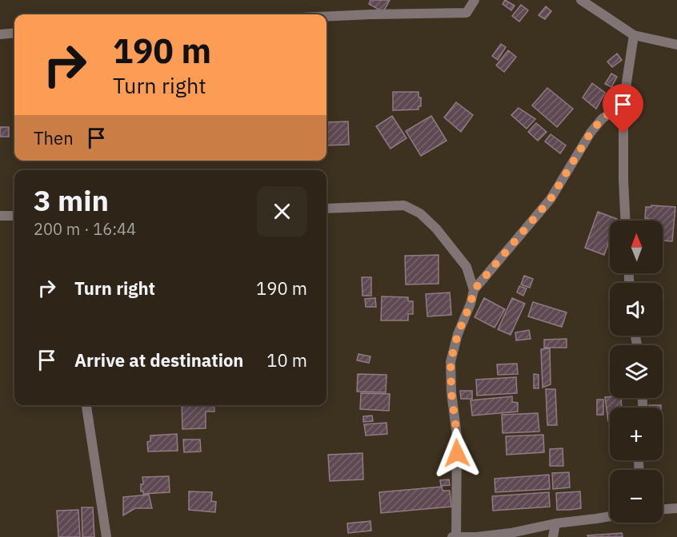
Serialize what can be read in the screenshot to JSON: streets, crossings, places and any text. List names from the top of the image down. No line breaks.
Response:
{"north":"top","page":{"turn":["190 m","Turn right"],"then":"Then","heading":["3 min","200 m · 16:44"],"map_buttons":["+","−"],"list":[{"name":"Turn right","value":"190 m"},{"name":"Arrive at destination","value":"10 m"}]}}
